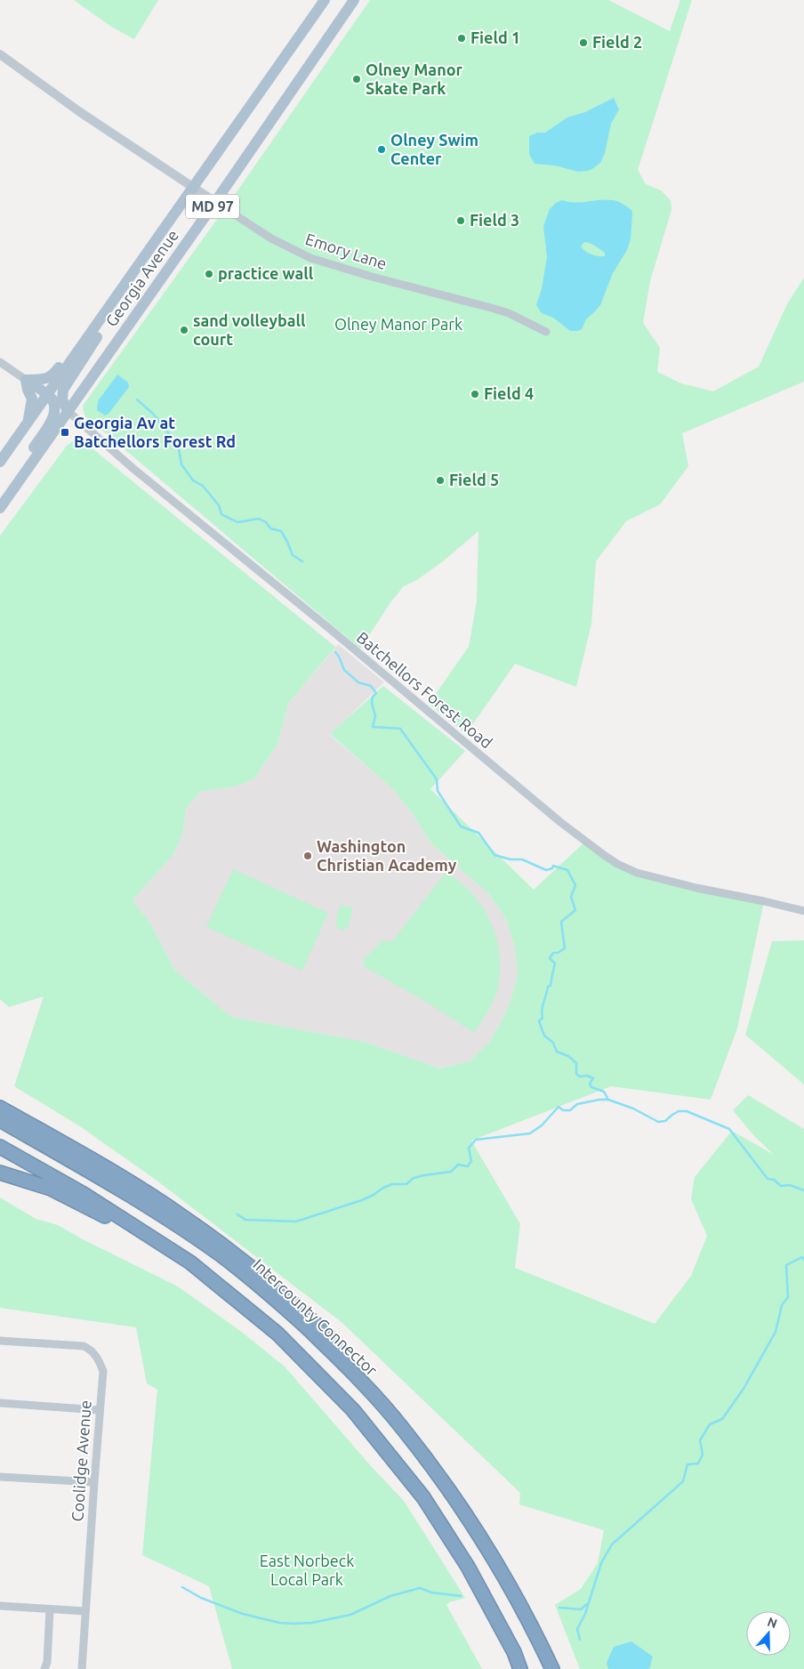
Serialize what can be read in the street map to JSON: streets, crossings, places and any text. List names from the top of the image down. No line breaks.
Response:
{"streets":{"highway":["Intercounty Connector"],"main road":["MD 97","Georgia Avenue"],"street":["Emory Lane","Batchellors Forest Road","Coolidge Avenue"]},"crossings":[["Emory Lane","Georgia Avenue"],["Georgia Avenue","Batchellors Forest Road"]],"parks":["Olney Manor Park","East Norbeck Local Park"],"places":{"other":["Field 1","Field 2","Olney Manor Skate Park","Olney Swim Center","Field 3","practice wall","sand volleyball court","Field 4","Field 5","Washington Christian Academy"],"transit":["Georgia Av at Batchellors Forest Rd"]},"north":"top"}
